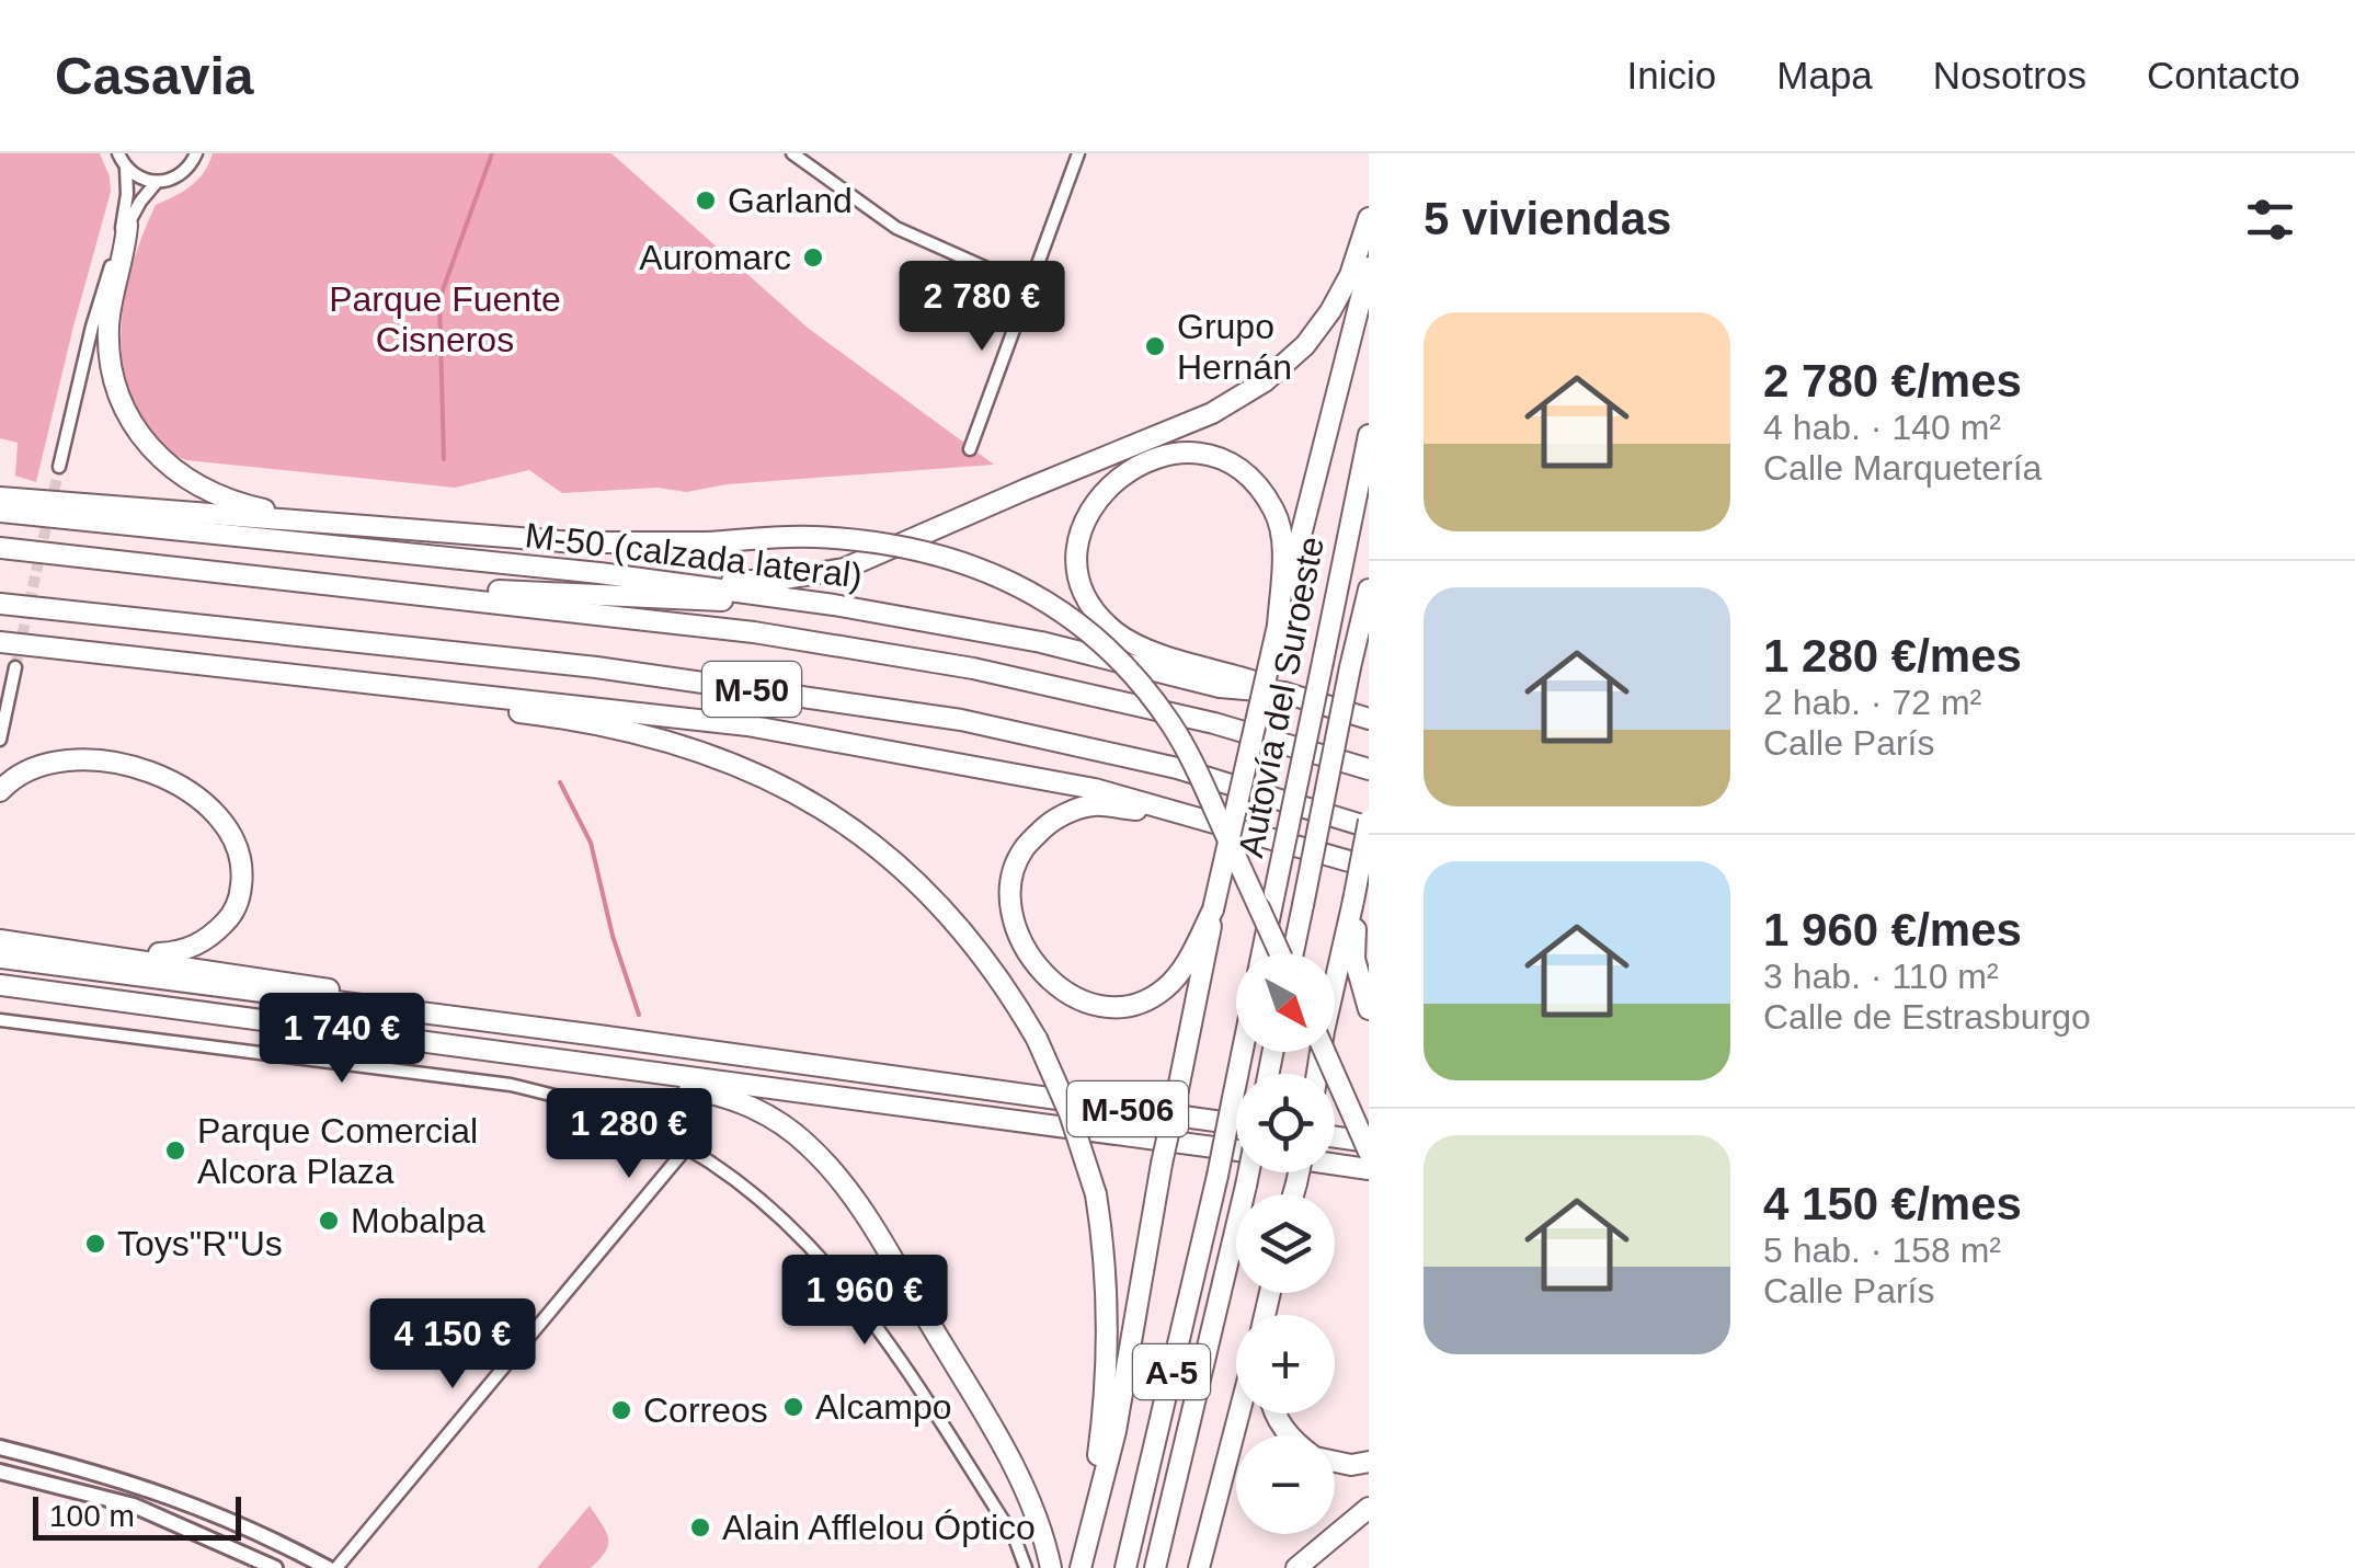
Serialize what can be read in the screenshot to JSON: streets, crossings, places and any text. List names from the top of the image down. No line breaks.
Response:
{"streets":{"highway":["M-50 (calzada lateral)","M-50","Autovía del Suroeste","M-506","A-5"]},"crossings":[["M-50 (calzada lateral)","M-50"]],"parks":["Parque Fuente Cisneros"],"places":["Garland","Auromarc","Grupo Hernán","Parque Comercial Alcora Plaza","Mobalpa","Toys\"R\"Us","Alcampo","Correos","Alain Afflelou Óptico"],"scale_bar":"100 m","north":"bottom right","page":{"header":"Casavia","nav":["Inicio","Mapa","Nosotros","Contacto"],"heading":"5 viviendas","price":["2 780 €","1 740 €","1 280 €","1 960 €","4 150 €"],"list":[{"name":"2 780 €/mes","note":"4 hab. · 140 m² · Calle Marquetería"},{"name":"1 280 €/mes","note":"2 hab. · 72 m² · Calle París"},{"name":"1 960 €/mes","note":"3 hab. · 110 m² · Calle de Estrasburgo"},{"name":"4 150 €/mes","note":"5 hab. · 158 m² · Calle París"}],"map_buttons":["+","−"],"scale":"100 m"}}
